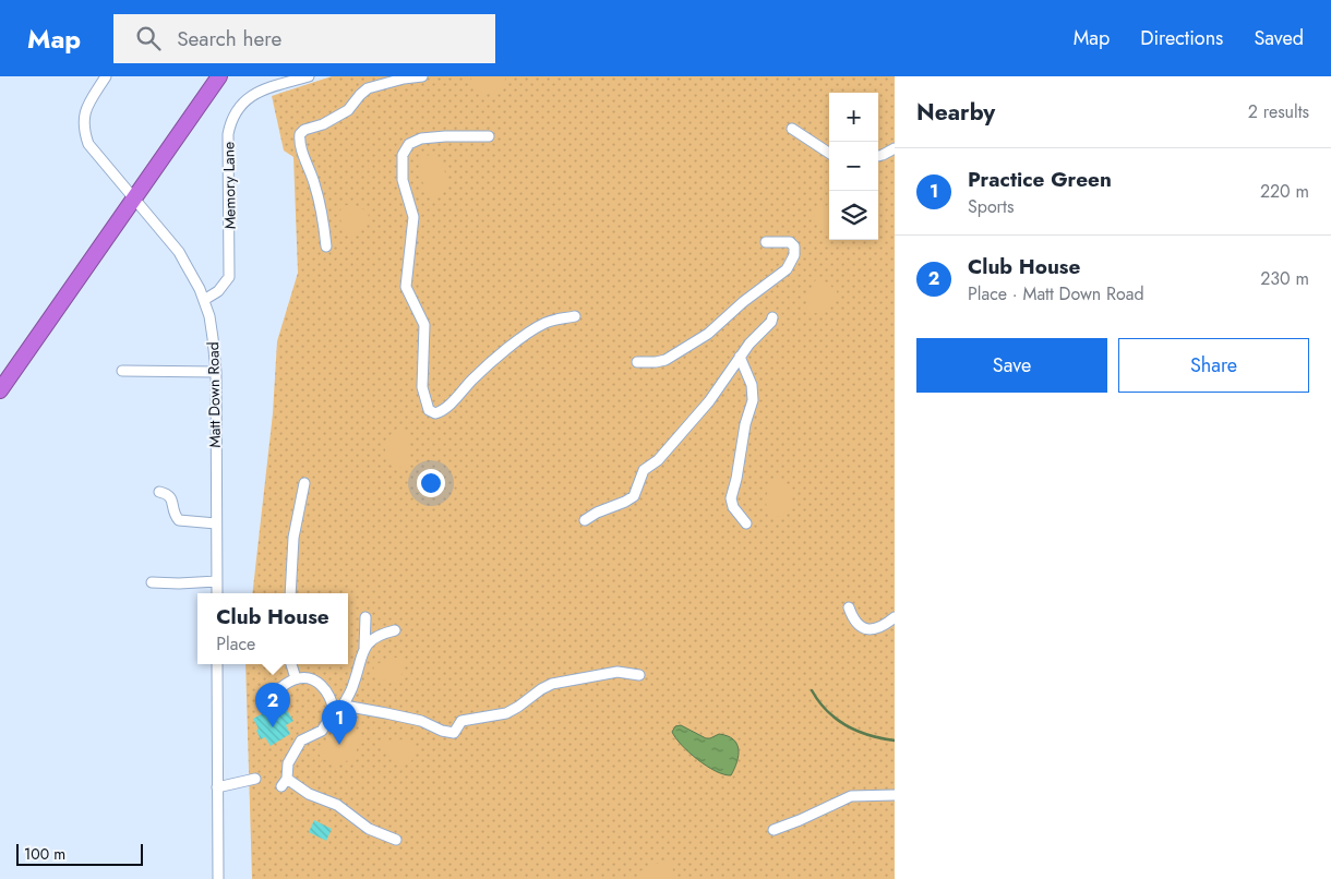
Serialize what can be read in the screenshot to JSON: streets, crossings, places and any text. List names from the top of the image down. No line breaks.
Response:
{"streets":{"street":["Memory Lane","Matt Down Road"]},"crossings":[["Memory Lane","Matt Down Road"]],"scale_bar":"100 m","page":{"header":"Map","search":"Search here","nav":["Map","Directions","Saved"],"heading":["Nearby","2 results"],"map_buttons":["+","−"],"list":[{"mark":"1","name":"Practice Green","note":"Sports","value":"220 m"},{"mark":"2","name":"Club House","note":"Place · Matt Down Road","value":"230 m"}],"buttons":["Save","Share"],"popup":["Club House","Place"],"pins":["2","1"],"scale":"100 m"}}
